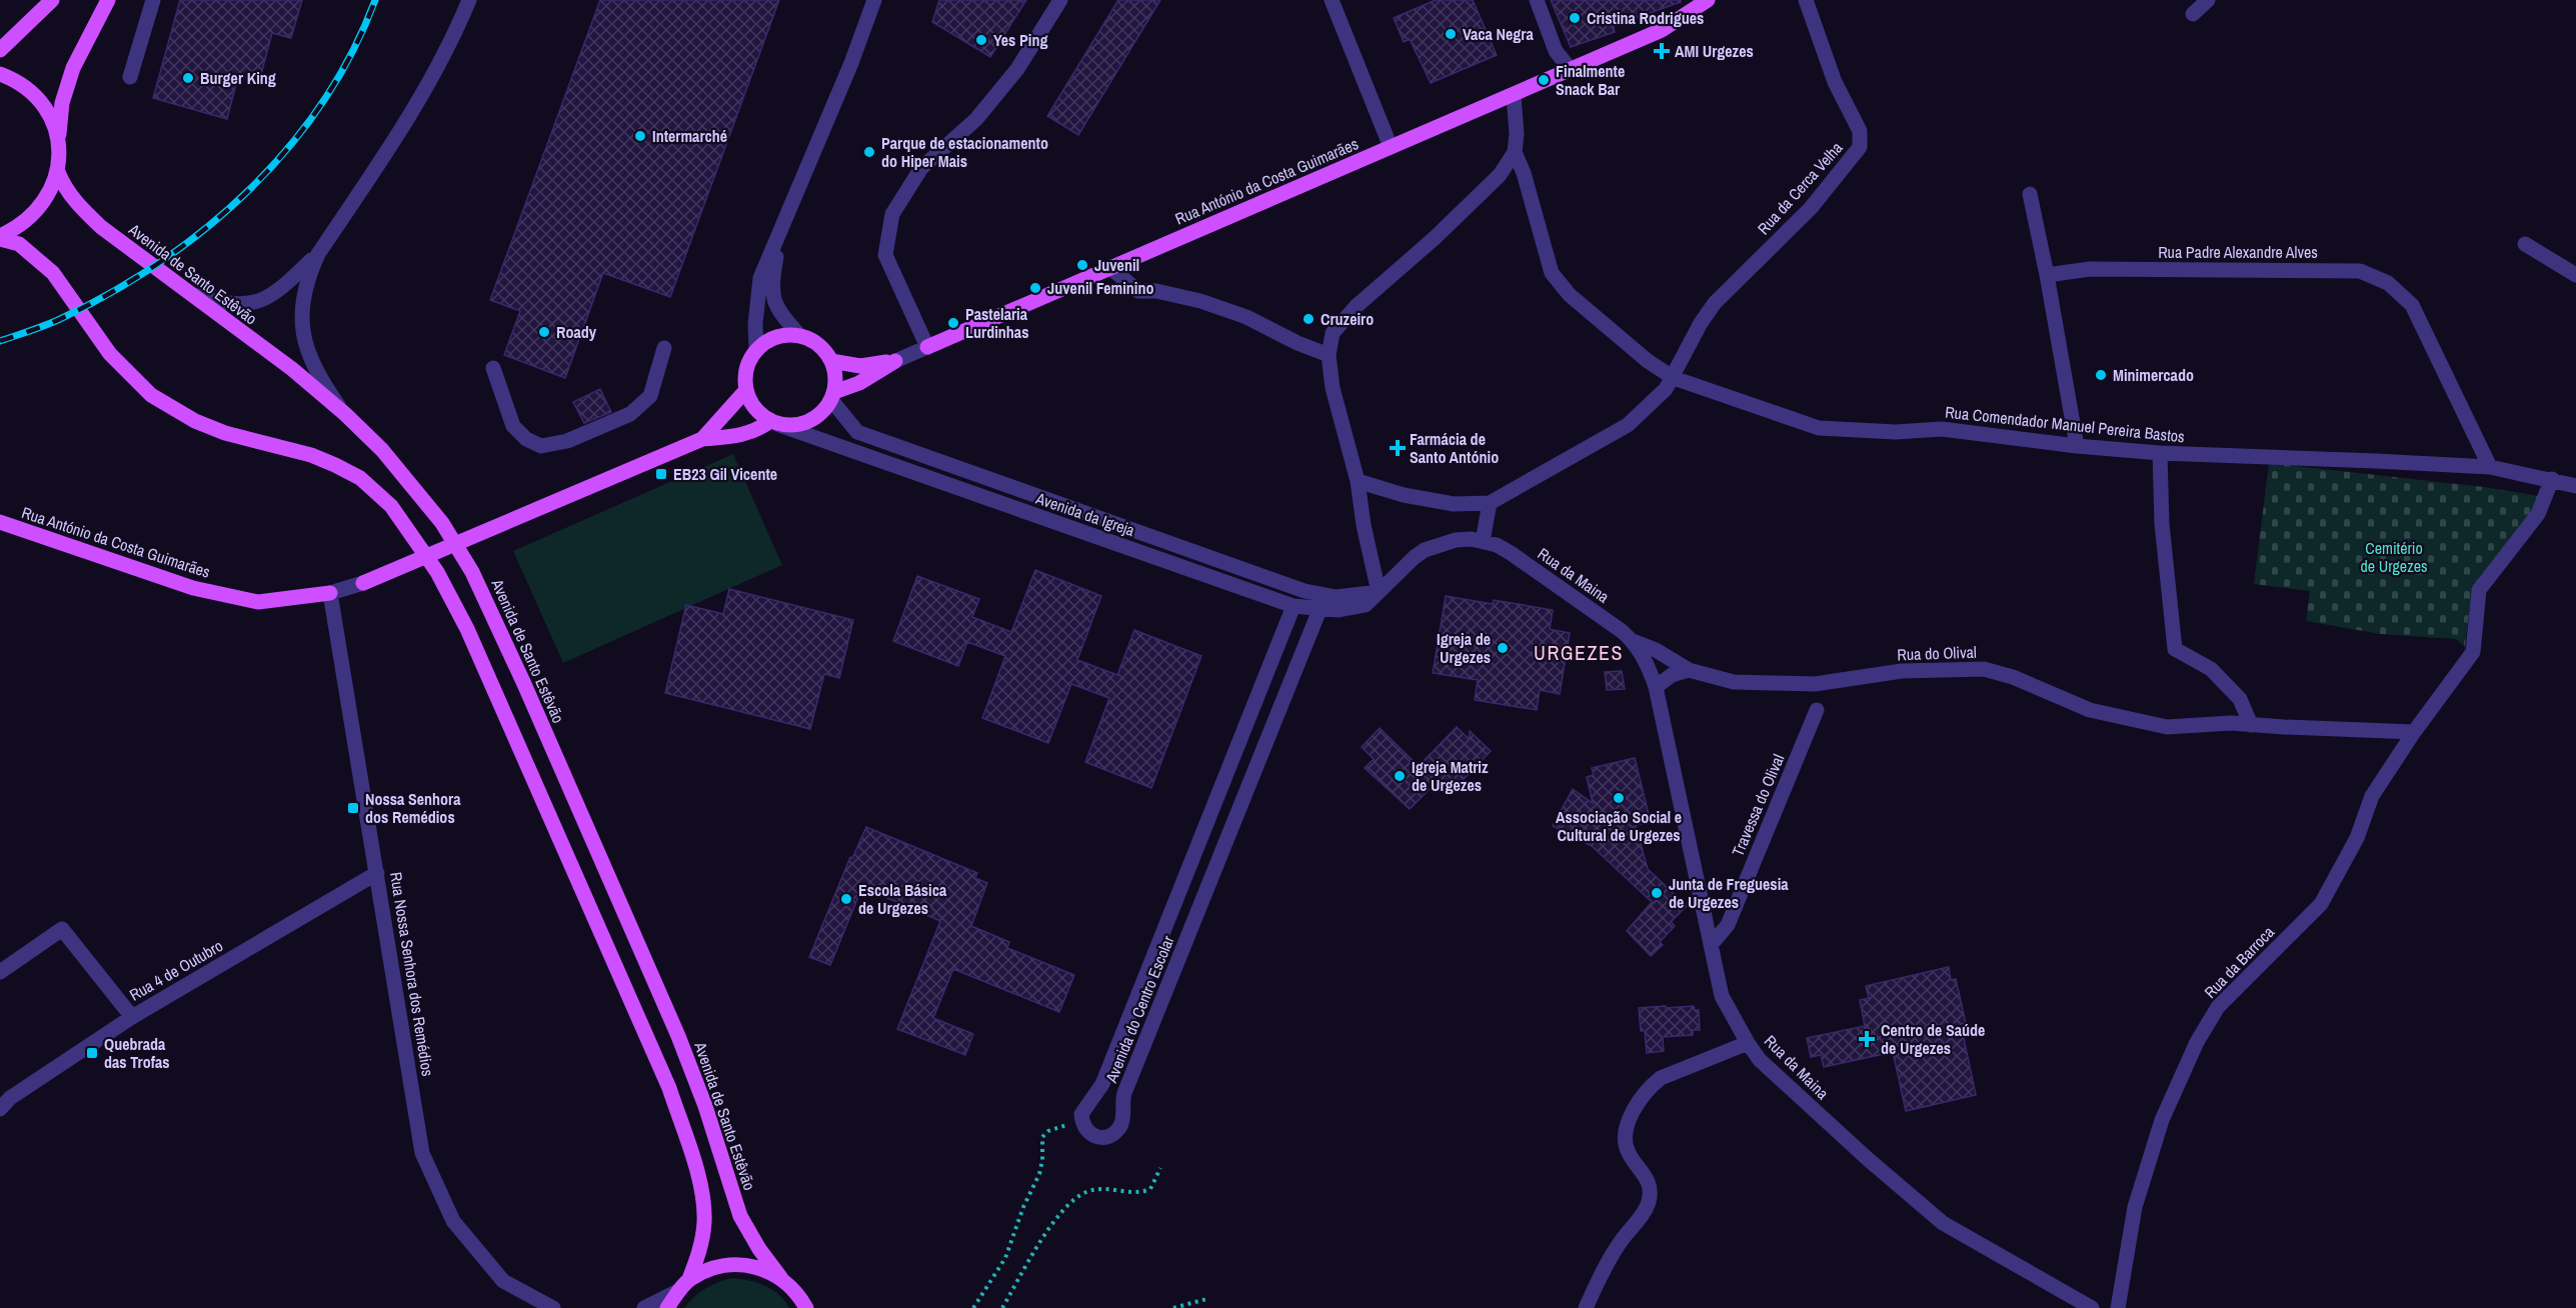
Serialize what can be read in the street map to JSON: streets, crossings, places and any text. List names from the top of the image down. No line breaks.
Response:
{"streets":{"main road":["Rua António da Costa Guimarães","Avenida de Santo Estêvão"],"street":["Rua da Cerca Velha","Rua Padre Alexandre Alves","Rua Comendador Manuel Pereira Bastos","Avenida da Igreja","Rua da Maina","Rua do Olival","Travessa do Olival","Rua da Barroca","Rua 4 de Outubro","Rua Nossa Senhora dos Remédios","Avenida do Centro Escolar"]},"crossings":[["Rua António da Costa Guimarães","Avenida da Igreja"],["Rua António da Costa Guimarães","Rua Nossa Senhora dos Remédios"],["Rua da Cerca Velha","Rua Comendador Manuel Pereira Bastos"],["Rua Padre Alexandre Alves","Rua Comendador Manuel Pereira Bastos"],["Rua Comendador Manuel Pereira Bastos","Rua da Barroca"],["Avenida da Igreja","Rua da Maina"],["Avenida da Igreja","Avenida do Centro Escolar"],["Rua da Maina","Rua do Olival"],["Rua da Maina","Travessa do Olival"],["Rua do Olival","Rua da Barroca"],["Rua 4 de Outubro","Rua Nossa Senhora dos Remédios"]],"districts":["URGEZES"],"parks":["Cemitério de Urgezes"],"places":{"other":["Cristina Rodrigues","Vaca Negra","Yes Ping","Burger King","Finalmente Snack Bar","Intermarché","Parque de estacionamento do Hiper Mais","Juvenil","Juvenil Feminino","Cruzeiro","Pastelaria Lurdinhas","Roady","Minimercado","Igreja de Urgezes","Igreja Matriz de Urgezes","Associação Social e Cultural de Urgezes","Junta de Freguesia de Urgezes","Escola Básica de Urgezes"],"health":["AMI Urgezes","Farmácia de Santo António","Centro de Saúde de Urgezes"],"transit":["EB23 Gil Vicente","Nossa Senhora dos Remédios","Quebrada das Trofas"]}}
